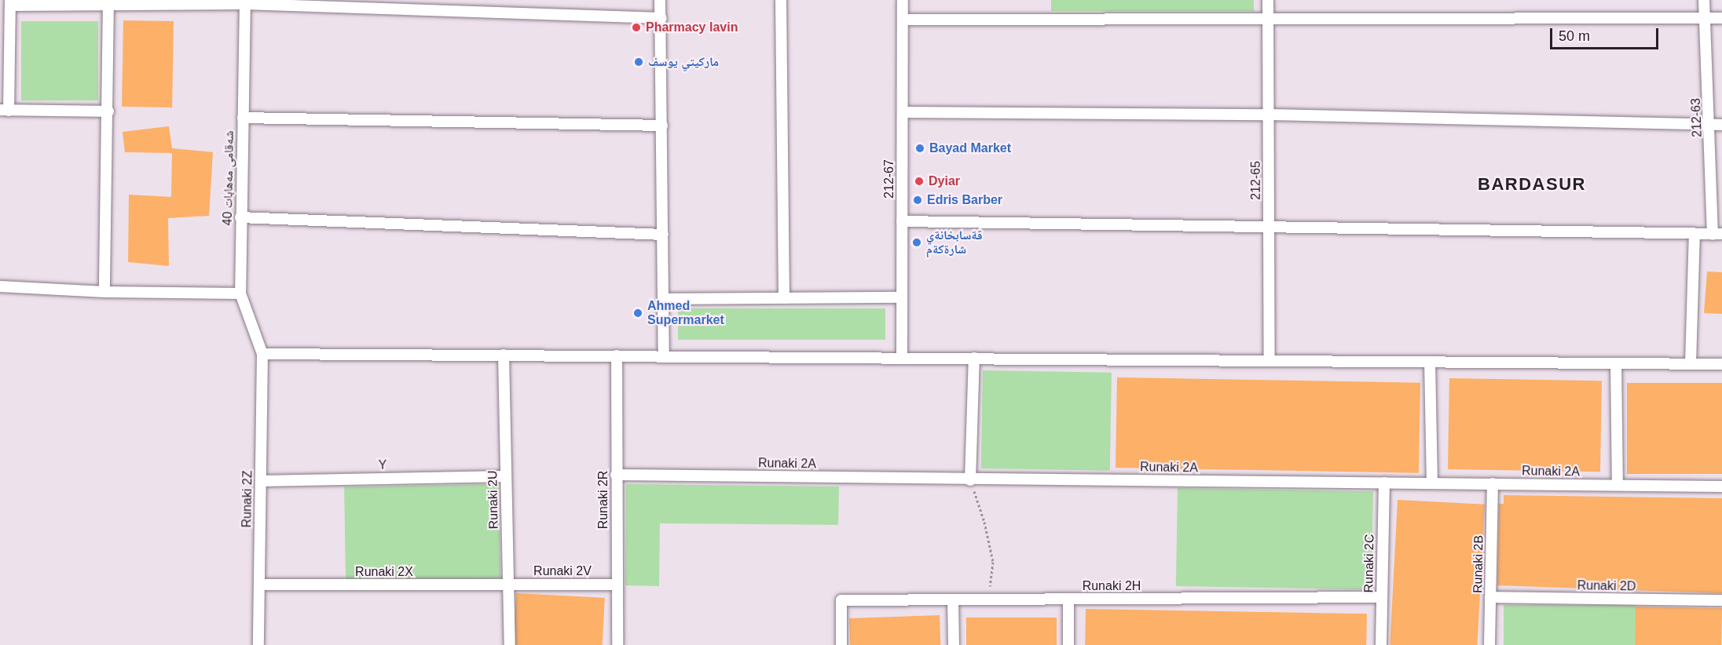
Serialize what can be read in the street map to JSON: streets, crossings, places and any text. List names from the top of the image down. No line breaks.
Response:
{"streets":{"street":["212-63","شەقامی مەهابات 40","212-67","212-65","Runaki 2A","Y","Runaki 2Z","Runaki 2U","Runaki 2R","Runaki 2C","Runaki 2B","Runaki 2V","Runaki 2X","Runaki 2H","Runaki 2D"]},"crossings":[["شەقامی مەهابات 40","Runaki 2Z"],["Runaki 2A","Runaki 2R"],["Runaki 2A","Runaki 2C"],["Runaki 2A","Runaki 2B"],["Y","Runaki 2Z"],["Y","Runaki 2U"],["Runaki 2Z","Runaki 2X"],["Runaki 2U","Runaki 2V"],["Runaki 2U","Runaki 2X"],["Runaki 2R","Runaki 2V"],["Runaki 2C","Runaki 2H"],["Runaki 2B","Runaki 2D"],["Runaki 2V","Runaki 2X"]],"districts":["BARDASUR"],"places":["Pharmacy lavin","ماركيتي يوسف","Bayad Market","Dyiar","Edris Barber","قةسابخانةي شارةكةم","Ahmed Supermarket"],"scale_bar":"50 m"}
